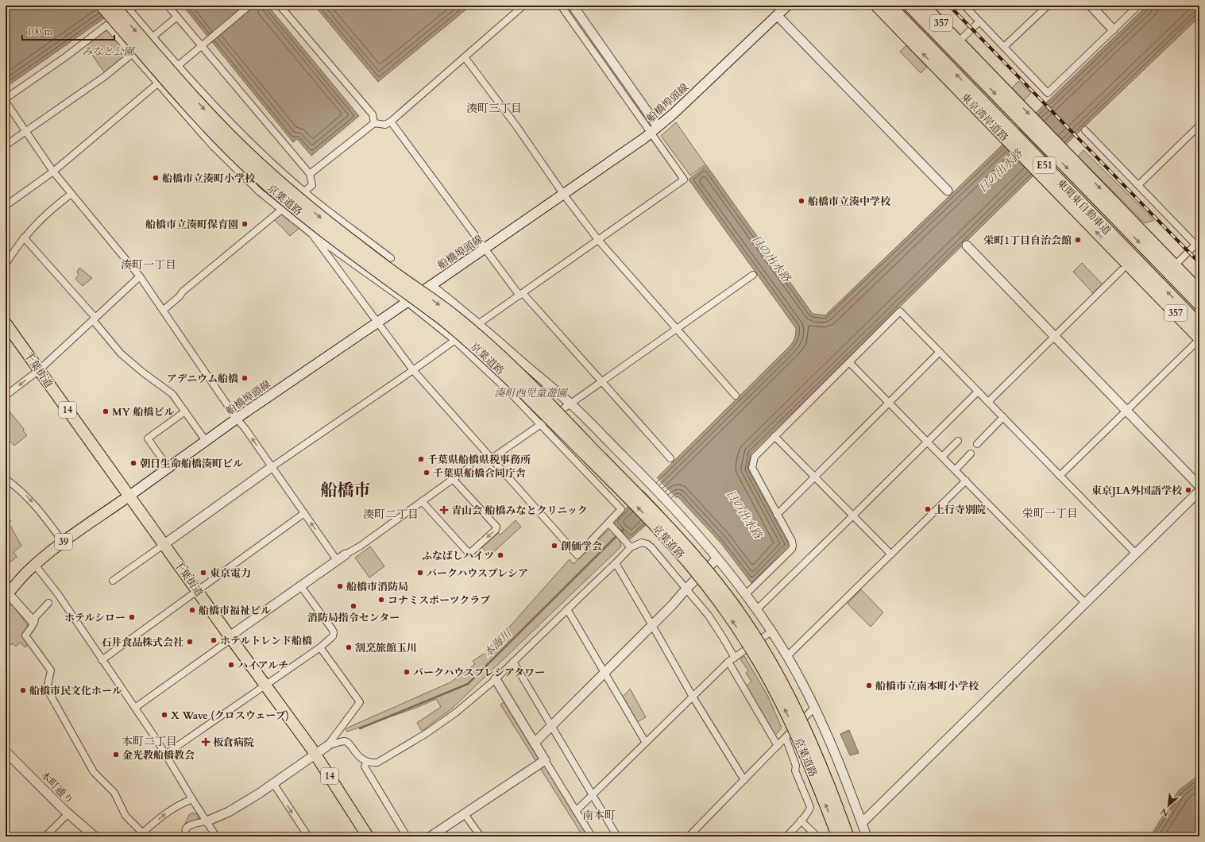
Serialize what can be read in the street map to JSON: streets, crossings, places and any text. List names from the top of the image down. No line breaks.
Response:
{"streets":{"highway":["357","東京湾岸道路","E51","京葉道路","東関東自動車道","千葉街道","14"],"main road":["船橋埠頭線","39"],"street":["本町通り"]},"crossings":[["船橋埠頭線","千葉街道"],["船橋埠頭線","39"],["東京湾岸道路","東関東自動車道"],["千葉街道","39"]],"districts":["湊町三丁目","湊町一丁目","船橋市","栄町一丁目","湊町二丁目","本町二丁目","南本町"],"water":["日の出水路","本海川"],"parks":["みなと公園","湊町西児童遊園"],"places":{"other":["船橋市立湊町小学校","船橋市立湊中学校","船橋市立湊町保育園","栄町1丁目自治会館","アデニウム船橋","MY 船橋ビル","千葉県船橋県税事務所","朝日生命船橋湊町ビル","千葉県船橋合同庁舎","東京JLA外国語学校","上行寺別院","創価学会","ふなばしハイツ","東京電力","パークハウスプレシア","船橋市消防局","コナミスポーツクラブ","消防局指令センター","船橋市福祉ビル","ホテルシロー","ホテルトレンド船橋","石井食品株式会社","割烹旅館玉川","ハイアルチ","パークハウスプレシアタワー","船橋市立南本町小学校","船橋市民文化ホール","X Wave (クロスウェーブ)","金光教船橋教会"],"health":["青山会 船橋みなとクリニック","板倉病院"]},"scale_bar":"100 m","north":"bottom left"}
